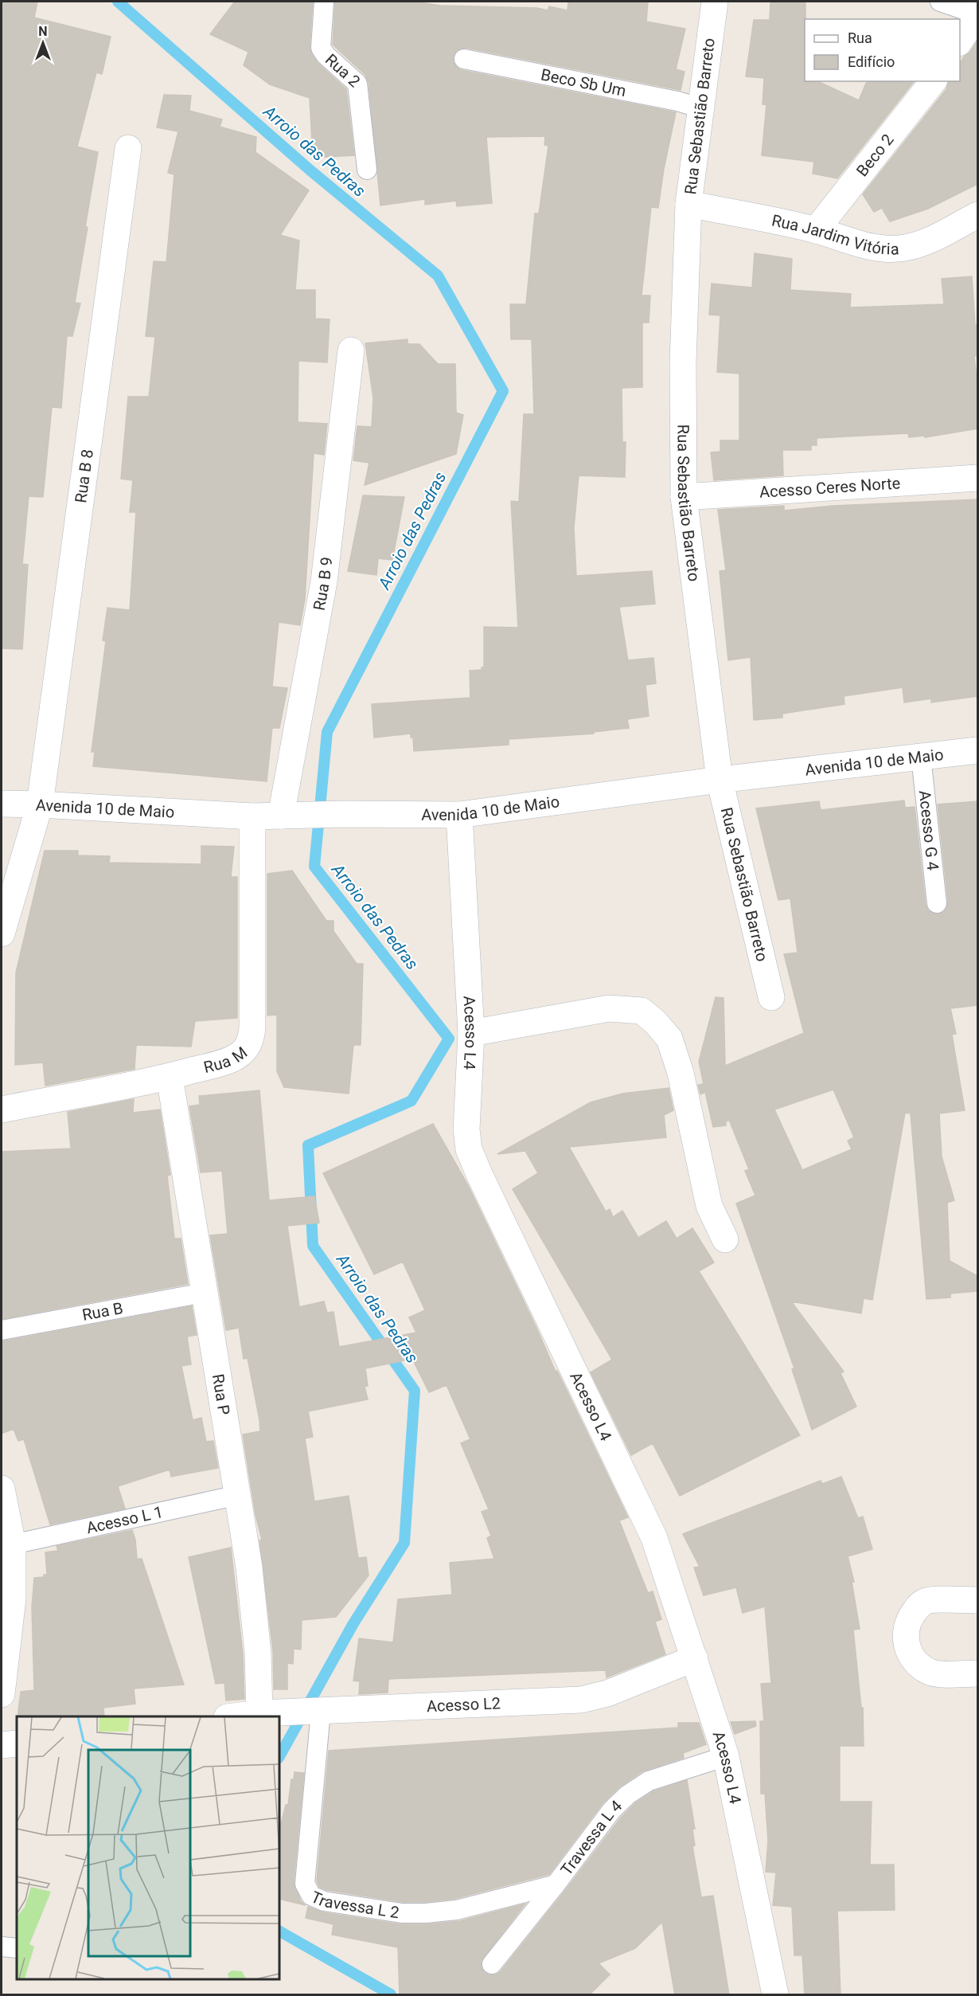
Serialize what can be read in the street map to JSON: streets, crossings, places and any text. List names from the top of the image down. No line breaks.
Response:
{"streets":{"street":["Rua Sebastião Barreto","Beco 2","Rua Jardim Vitória","Rua B 8","Acesso Ceres Norte","Rua B 9","Avenida 10 de Maio","Acesso L4","Rua M","Rua P","Acesso L2"],"lane":["Rua 2","Beco Sb Um","Acesso G 4","Rua B","Acesso L 1","Travessa L 4","Travessa L 2"]},"crossings":[["Beco Sb Um","Rua Sebastião Barreto"],["Rua Sebastião Barreto","Rua Jardim Vitória"],["Rua Sebastião Barreto","Acesso Ceres Norte"],["Rua Sebastião Barreto","Avenida 10 de Maio"],["Beco 2","Rua Jardim Vitória"],["Rua B 8","Avenida 10 de Maio"],["Rua B 9","Avenida 10 de Maio"],["Avenida 10 de Maio","Acesso G 4"],["Avenida 10 de Maio","Acesso L4"],["Avenida 10 de Maio","Rua M"],["Acesso L4","Acesso L2"],["Acesso L4","Travessa L 4"],["Rua M","Rua P"],["Rua B","Rua P"],["Rua P","Acesso L 1"],["Rua P","Acesso L2"],["Acesso L2","Travessa L 2"],["Travessa L 4","Travessa L 2"]],"water":["Arroio das Pedras"],"legend":["Rua","Edifício"],"north":"top"}
